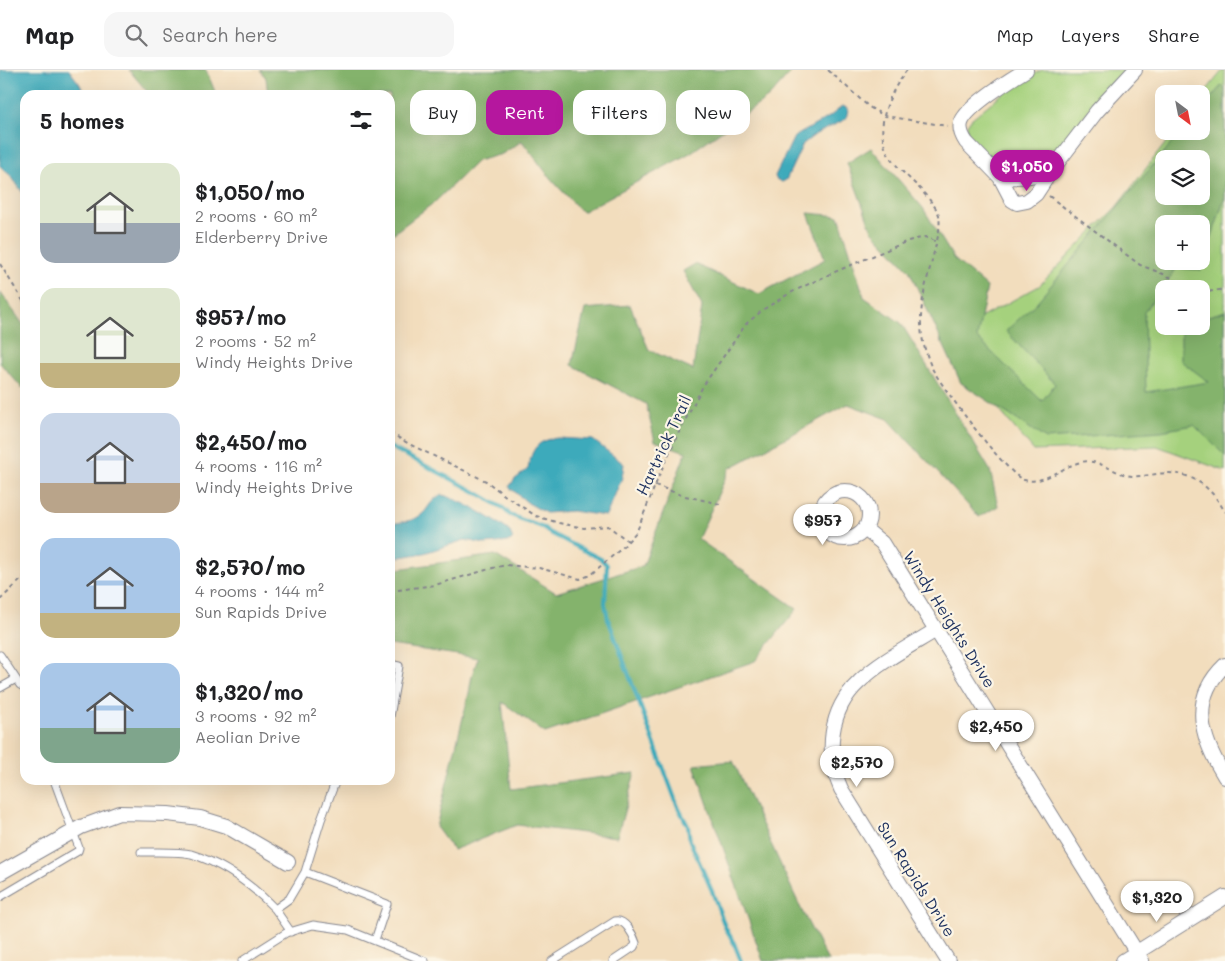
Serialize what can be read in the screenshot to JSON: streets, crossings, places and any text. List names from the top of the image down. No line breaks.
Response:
{"streets":{"street":["Windy Heights Drive","Sun Rapids Drive"],"path":["Hartrick Trail"]},"crossings":[["Windy Heights Drive","Sun Rapids Drive"]],"north":"bottom right","page":{"header":"Map","search":"Search here","nav":["Map","Layers","Share"],"map_buttons":["+","−"],"chip":["Buy","Rent","Filters","New"],"heading":"5 homes","price":["$1,050","$957","$2,450","$2,570","$1,320"],"list":[{"name":"$1,050/mo","note":"2 rooms · 60 m² · Elderberry Drive"},{"name":"$957/mo","note":"2 rooms · 52 m² · Windy Heights Drive"},{"name":"$2,450/mo","note":"4 rooms · 116 m² · Windy Heights Drive"},{"name":"$2,570/mo","note":"4 rooms · 144 m² · Sun Rapids Drive"},{"name":"$1,320/mo","note":"3 rooms · 92 m² · Aeolian Drive"}]}}
